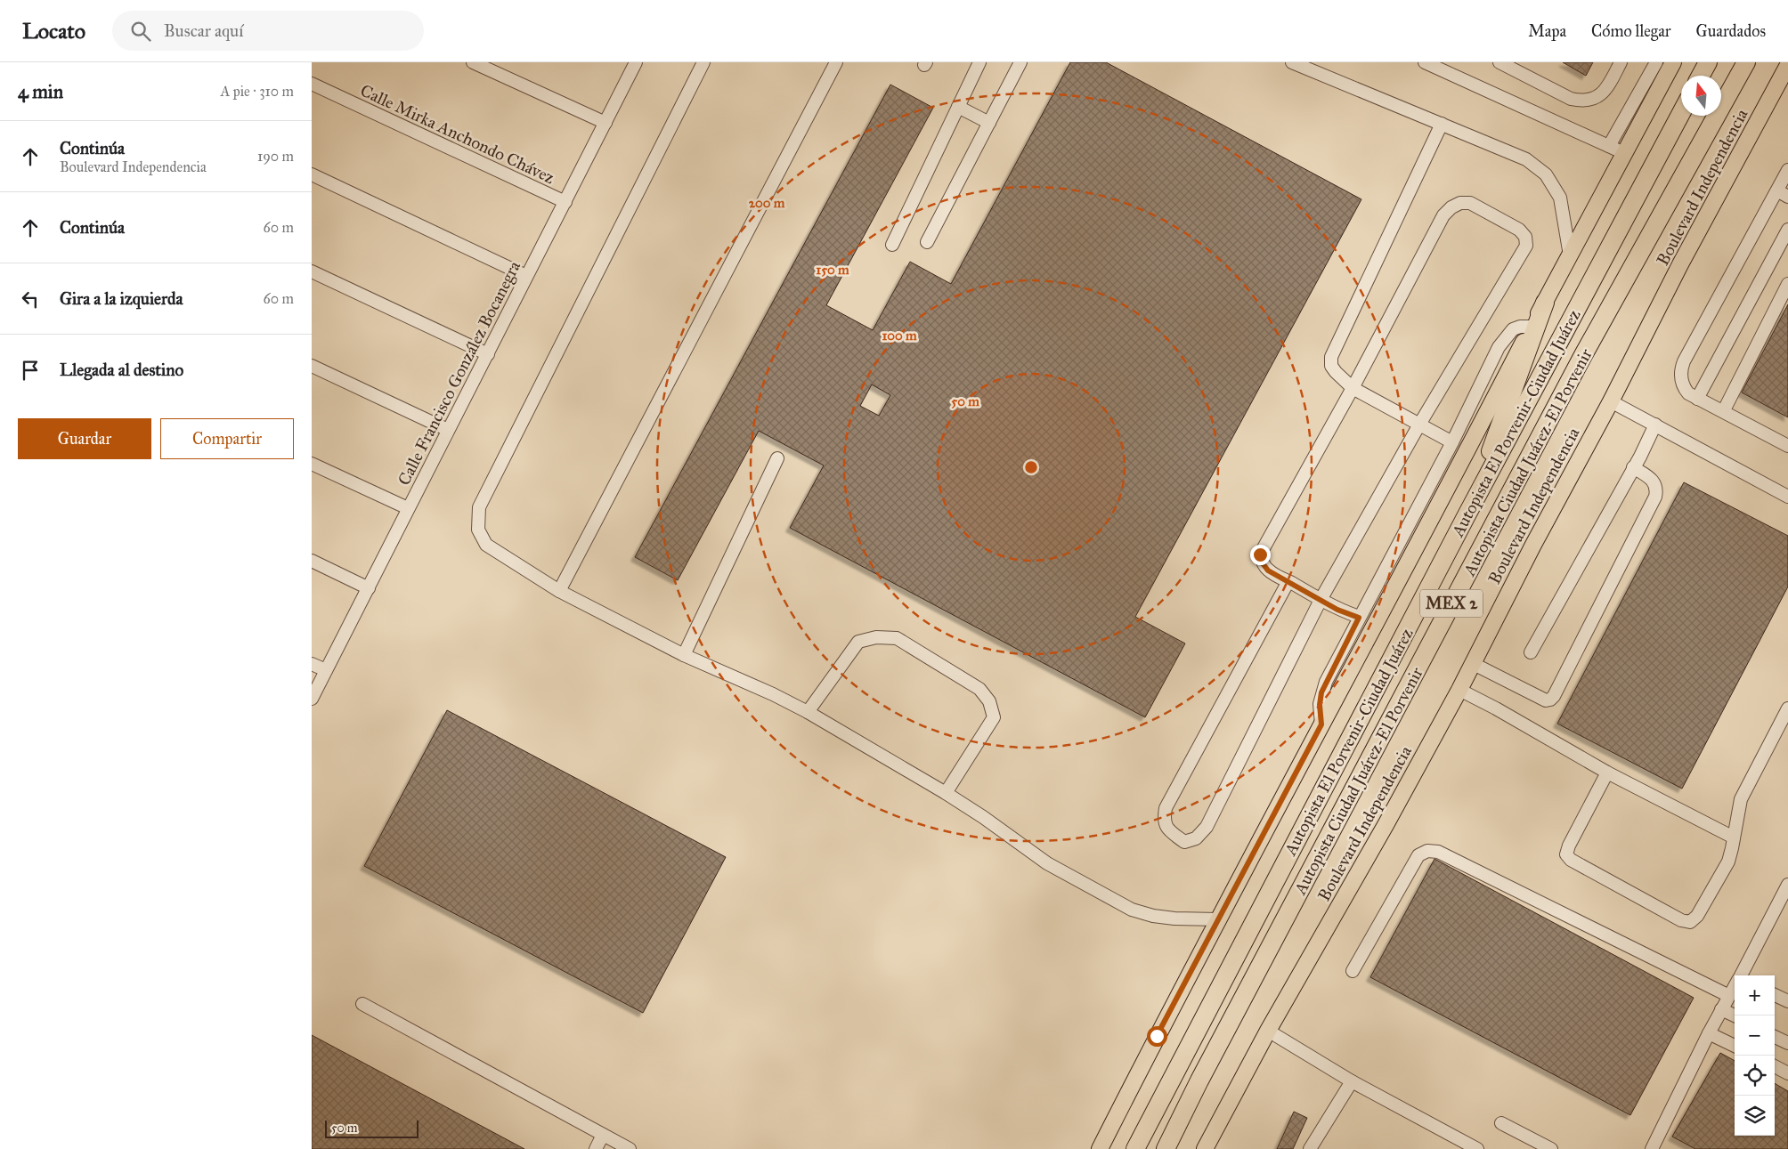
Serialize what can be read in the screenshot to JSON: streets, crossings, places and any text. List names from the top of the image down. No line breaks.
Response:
{"streets":{"highway":["Autopista El Porvenir-Ciudad Juárez","Autopista Ciudad Juárez-El Porvenir","MEX 2"],"main road":["Boulevard Independencia"],"street":["Calle Mirka Anchondo Chávez","Calle Francisco González Bocanegra"]},"crossings":[["Calle Mirka Anchondo Chávez","Calle Francisco González Bocanegra"]],"scale_bar":"50 m","north":"top","page":{"header":"Locato","search":"Buscar aquí","nav":["Mapa","Cómo llegar","Guardados"],"heading":["4 min","A pie · 310 m"],"list":[["Continúa","Boulevard Independencia","190 m"],["Continúa","60 m"],["Gira a la izquierda","60 m"],"Llegada al destino"],"buttons":["Guardar","Compartir"],"map_buttons":["+","−"],"scale":"50 m"},"rings":["200 m","150 m","100 m","50 m"]}
